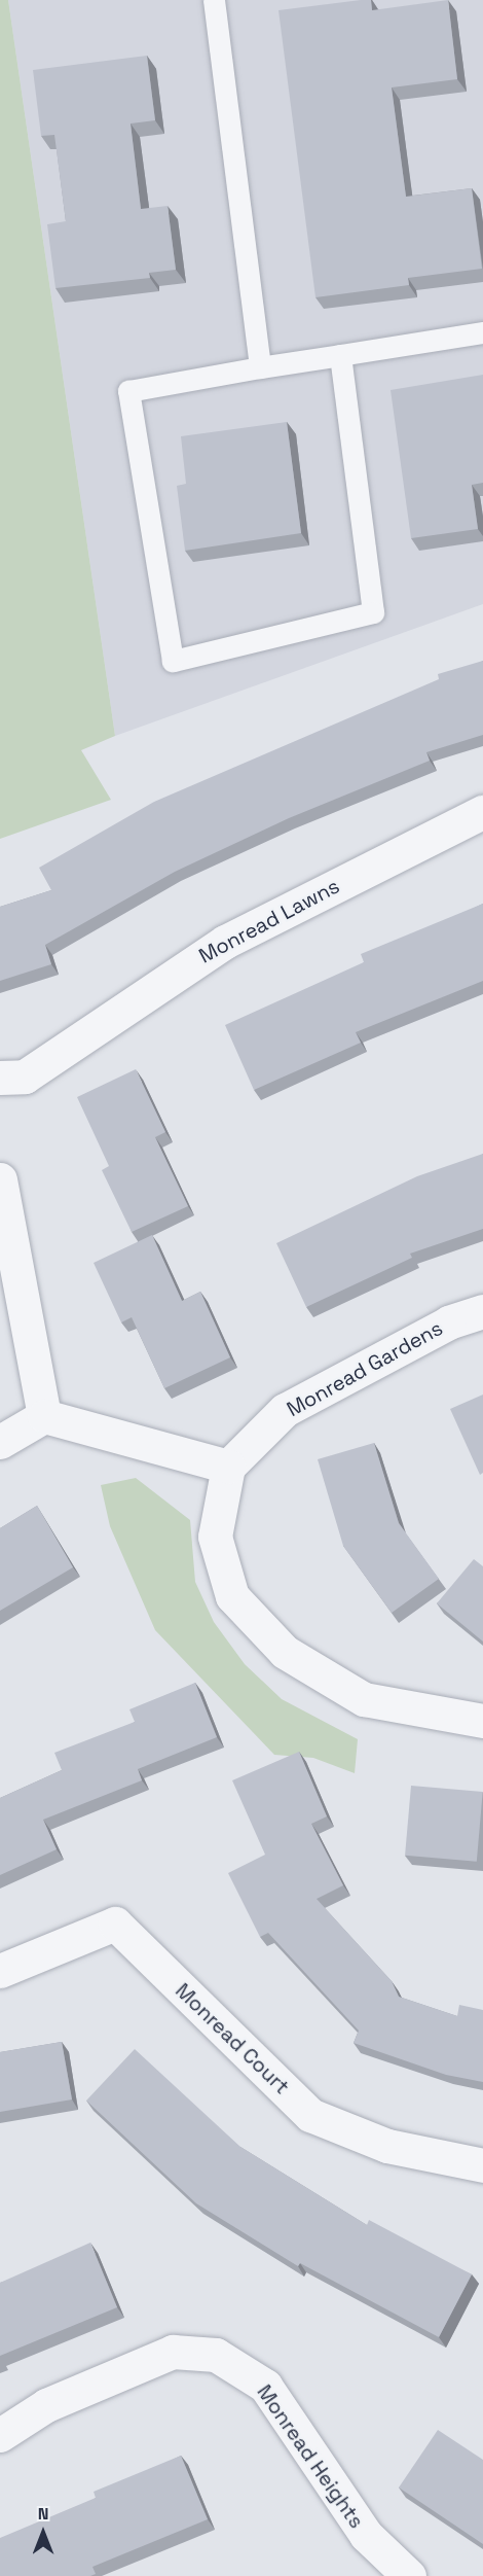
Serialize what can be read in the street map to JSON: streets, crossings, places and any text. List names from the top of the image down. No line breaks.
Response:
{"streets":{"street":["Monread Lawns","Monread Gardens","Monread Court","Monread Heights"]},"north":"top"}
